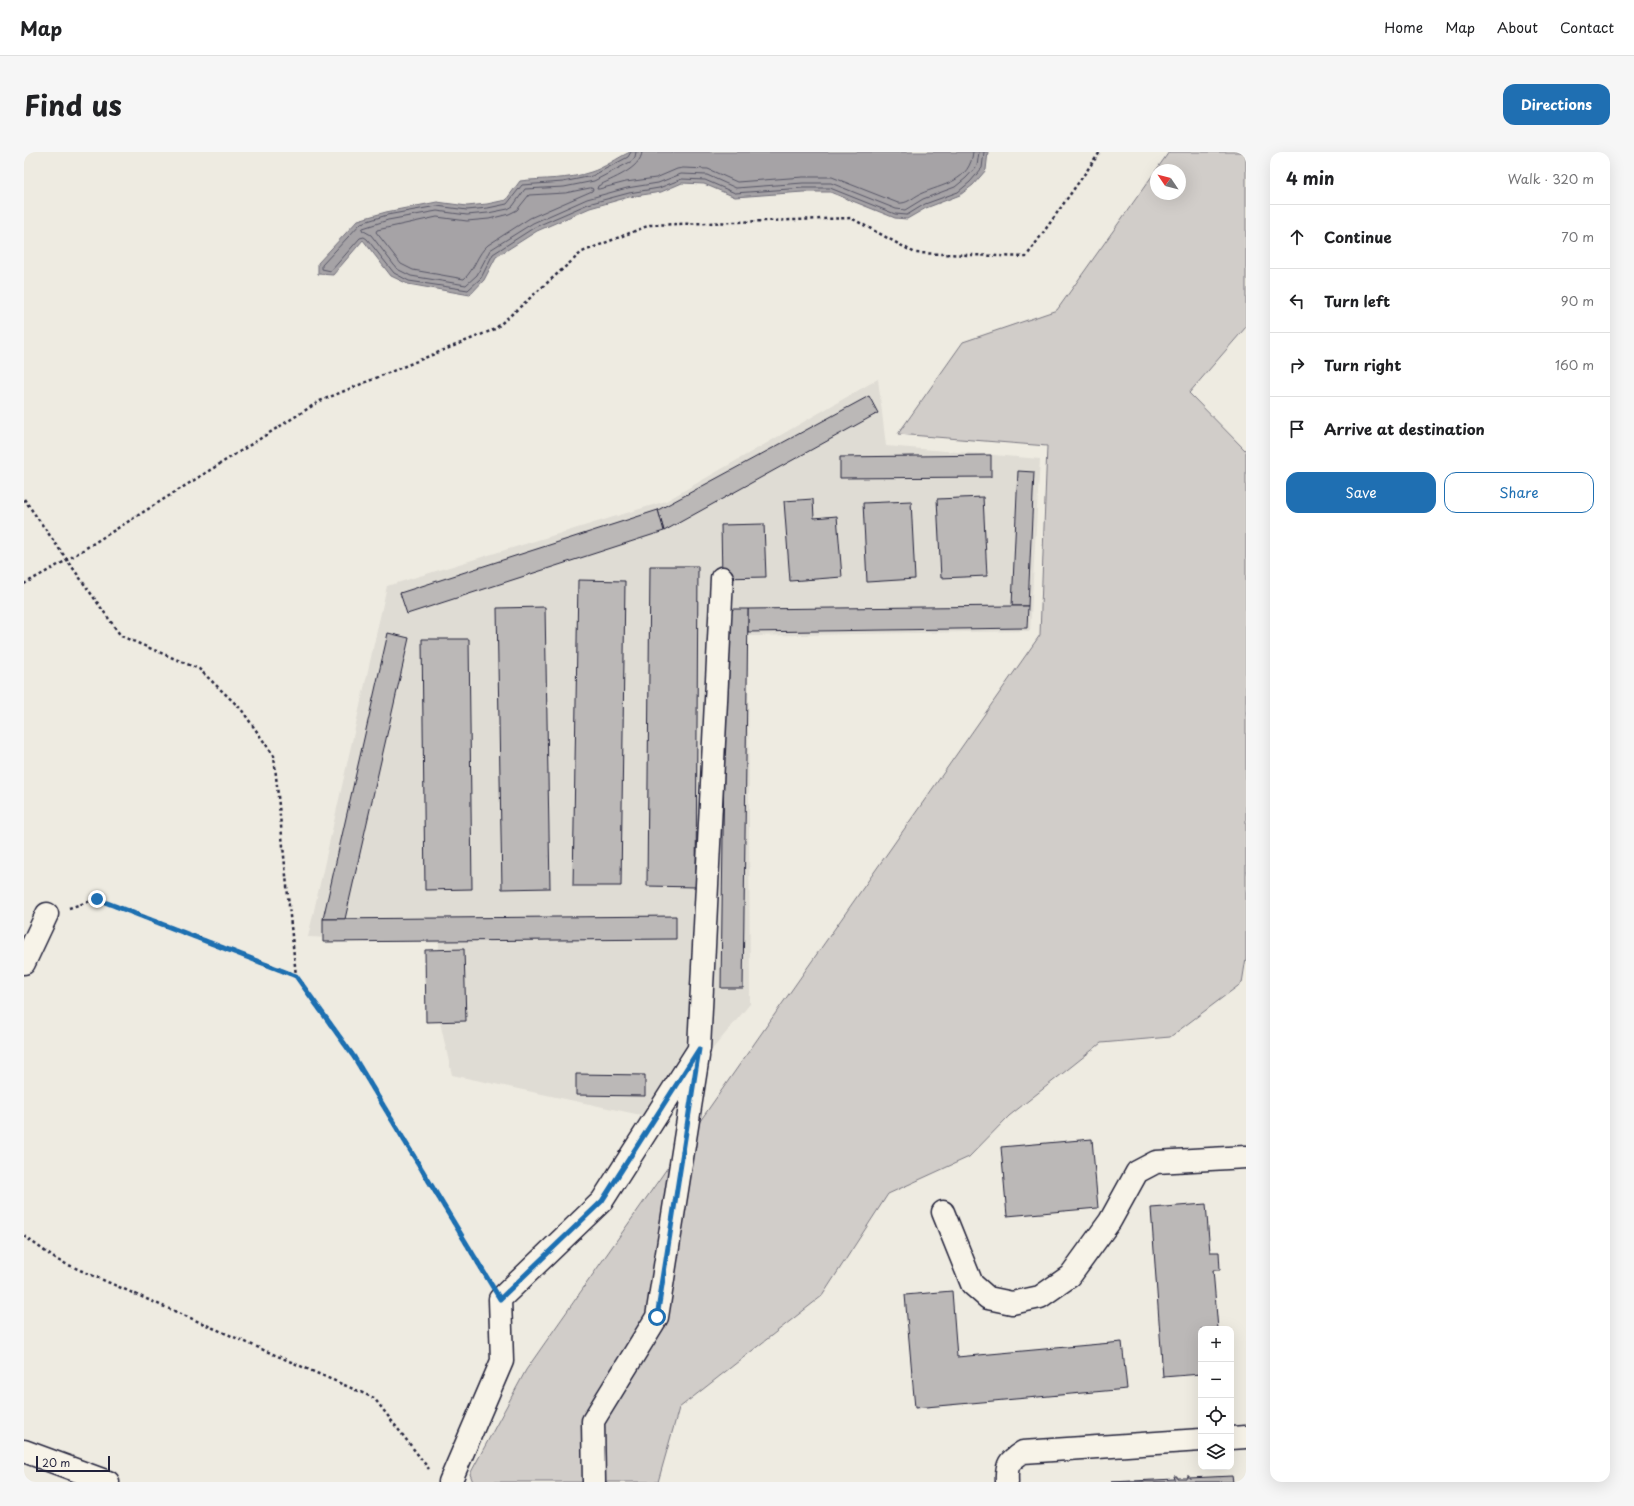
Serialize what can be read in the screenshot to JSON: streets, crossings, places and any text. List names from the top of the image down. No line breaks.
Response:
{"scale_bar":"20 m","north":"top left","page":{"header":"Map","nav":["Home","Map","About","Contact"],"title":"Find us","buttons":["Directions",["Save","Share"]],"heading":["4 min","Walk · 320 m"],"list":[["Continue","70 m"],["Turn left","90 m"],["Turn right","160 m"],"Arrive at destination"],"map_buttons":["+","−"],"scale":"20 m"}}
